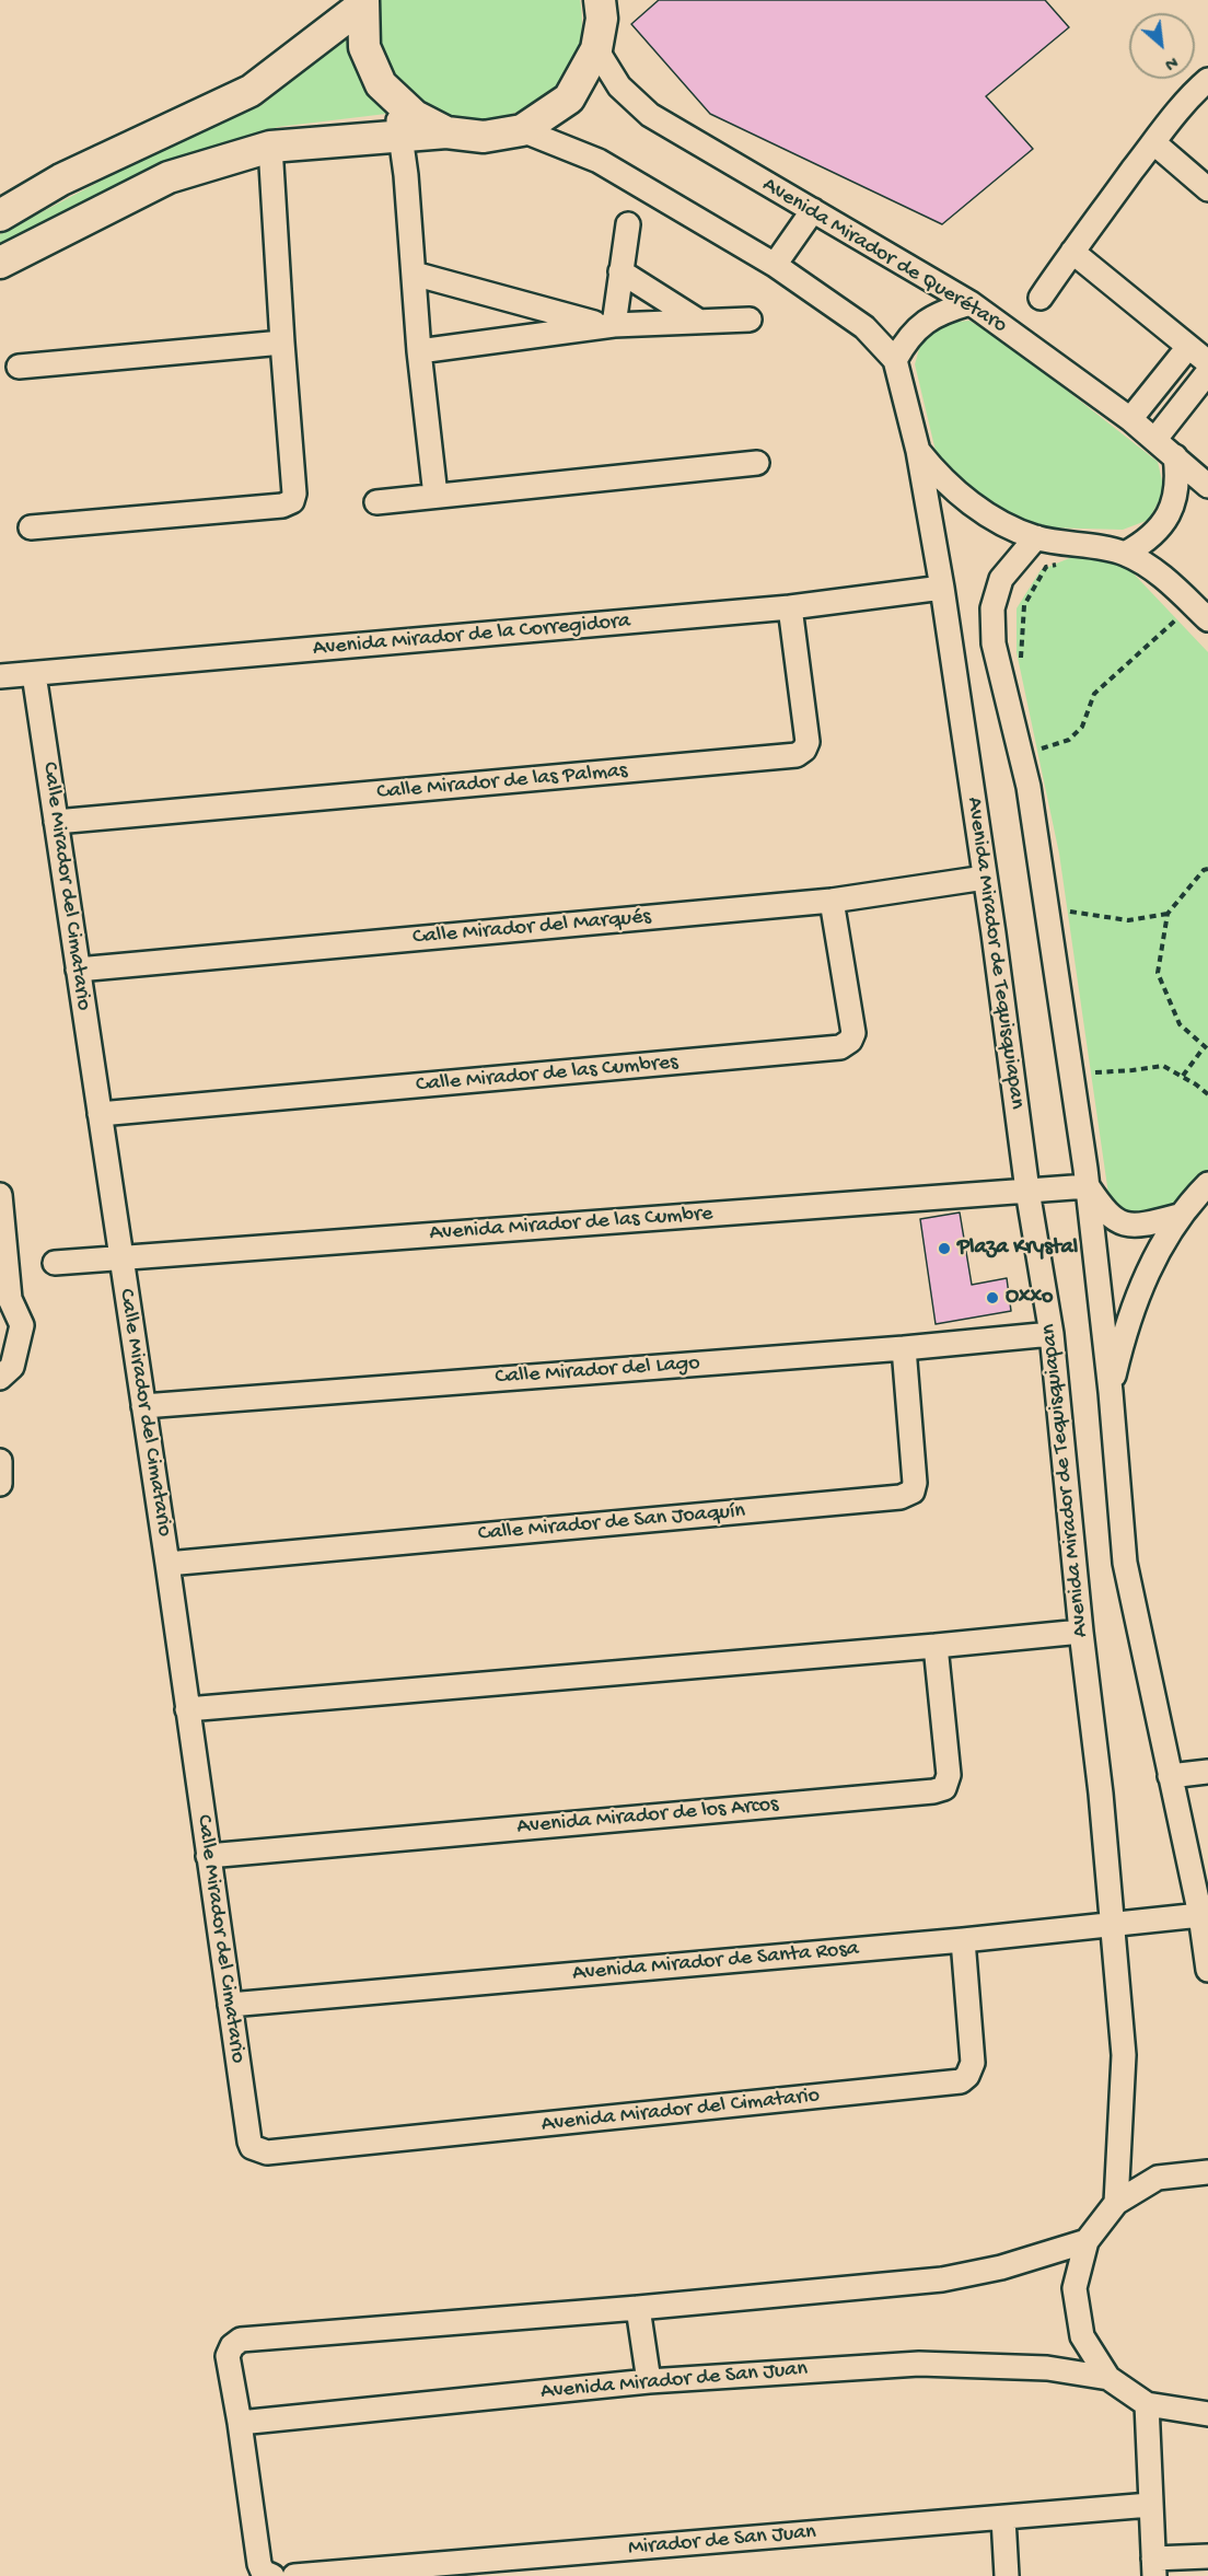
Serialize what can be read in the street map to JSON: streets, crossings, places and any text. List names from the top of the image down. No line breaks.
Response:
{"streets":{"street":["Avenida Mirador de Querétaro","Avenida Mirador de la Corregidora","Calle Mirador de las Palmas","Calle Mirador del Cimatario","Calle Mirador del Marqués","Avenida Mirador de Tequisquiapan","Calle Mirador de las Cumbres","Avenida Mirador de las Cumbre","Calle Mirador del Lago","Calle Mirador de San Joaquín","Avenida Mirador de los Arcos","Avenida Mirador de Santa Rosa","Avenida Mirador del Cimatario","Avenida Mirador de San Juan","Mirador de San Juan"]},"crossings":[["Avenida Mirador de la Corregidora","Calle Mirador de las Palmas"],["Avenida Mirador de la Corregidora","Calle Mirador del Cimatario"],["Avenida Mirador de la Corregidora","Avenida Mirador de Tequisquiapan"],["Calle Mirador de las Palmas","Calle Mirador del Cimatario"],["Calle Mirador del Cimatario","Calle Mirador del Marqués"],["Calle Mirador del Cimatario","Calle Mirador de las Cumbres"],["Calle Mirador del Cimatario","Avenida Mirador de las Cumbre"],["Calle Mirador del Cimatario","Calle Mirador del Lago"],["Calle Mirador del Cimatario","Calle Mirador de San Joaquín"],["Calle Mirador del Cimatario","Avenida Mirador de los Arcos"],["Calle Mirador del Cimatario","Avenida Mirador de Santa Rosa"],["Calle Mirador del Cimatario","Avenida Mirador del Cimatario"],["Calle Mirador del Marqués","Avenida Mirador de Tequisquiapan"],["Calle Mirador del Marqués","Calle Mirador de las Cumbres"],["Avenida Mirador de Tequisquiapan","Avenida Mirador de las Cumbre"],["Avenida Mirador de Tequisquiapan","Calle Mirador del Lago"],["Avenida Mirador de Tequisquiapan","Avenida Mirador de Santa Rosa"],["Calle Mirador del Lago","Calle Mirador de San Joaquín"],["Avenida Mirador de Santa Rosa","Avenida Mirador del Cimatario"]],"places":["Plaza Krystal","Oxxo"],"north":"bottom right"}
